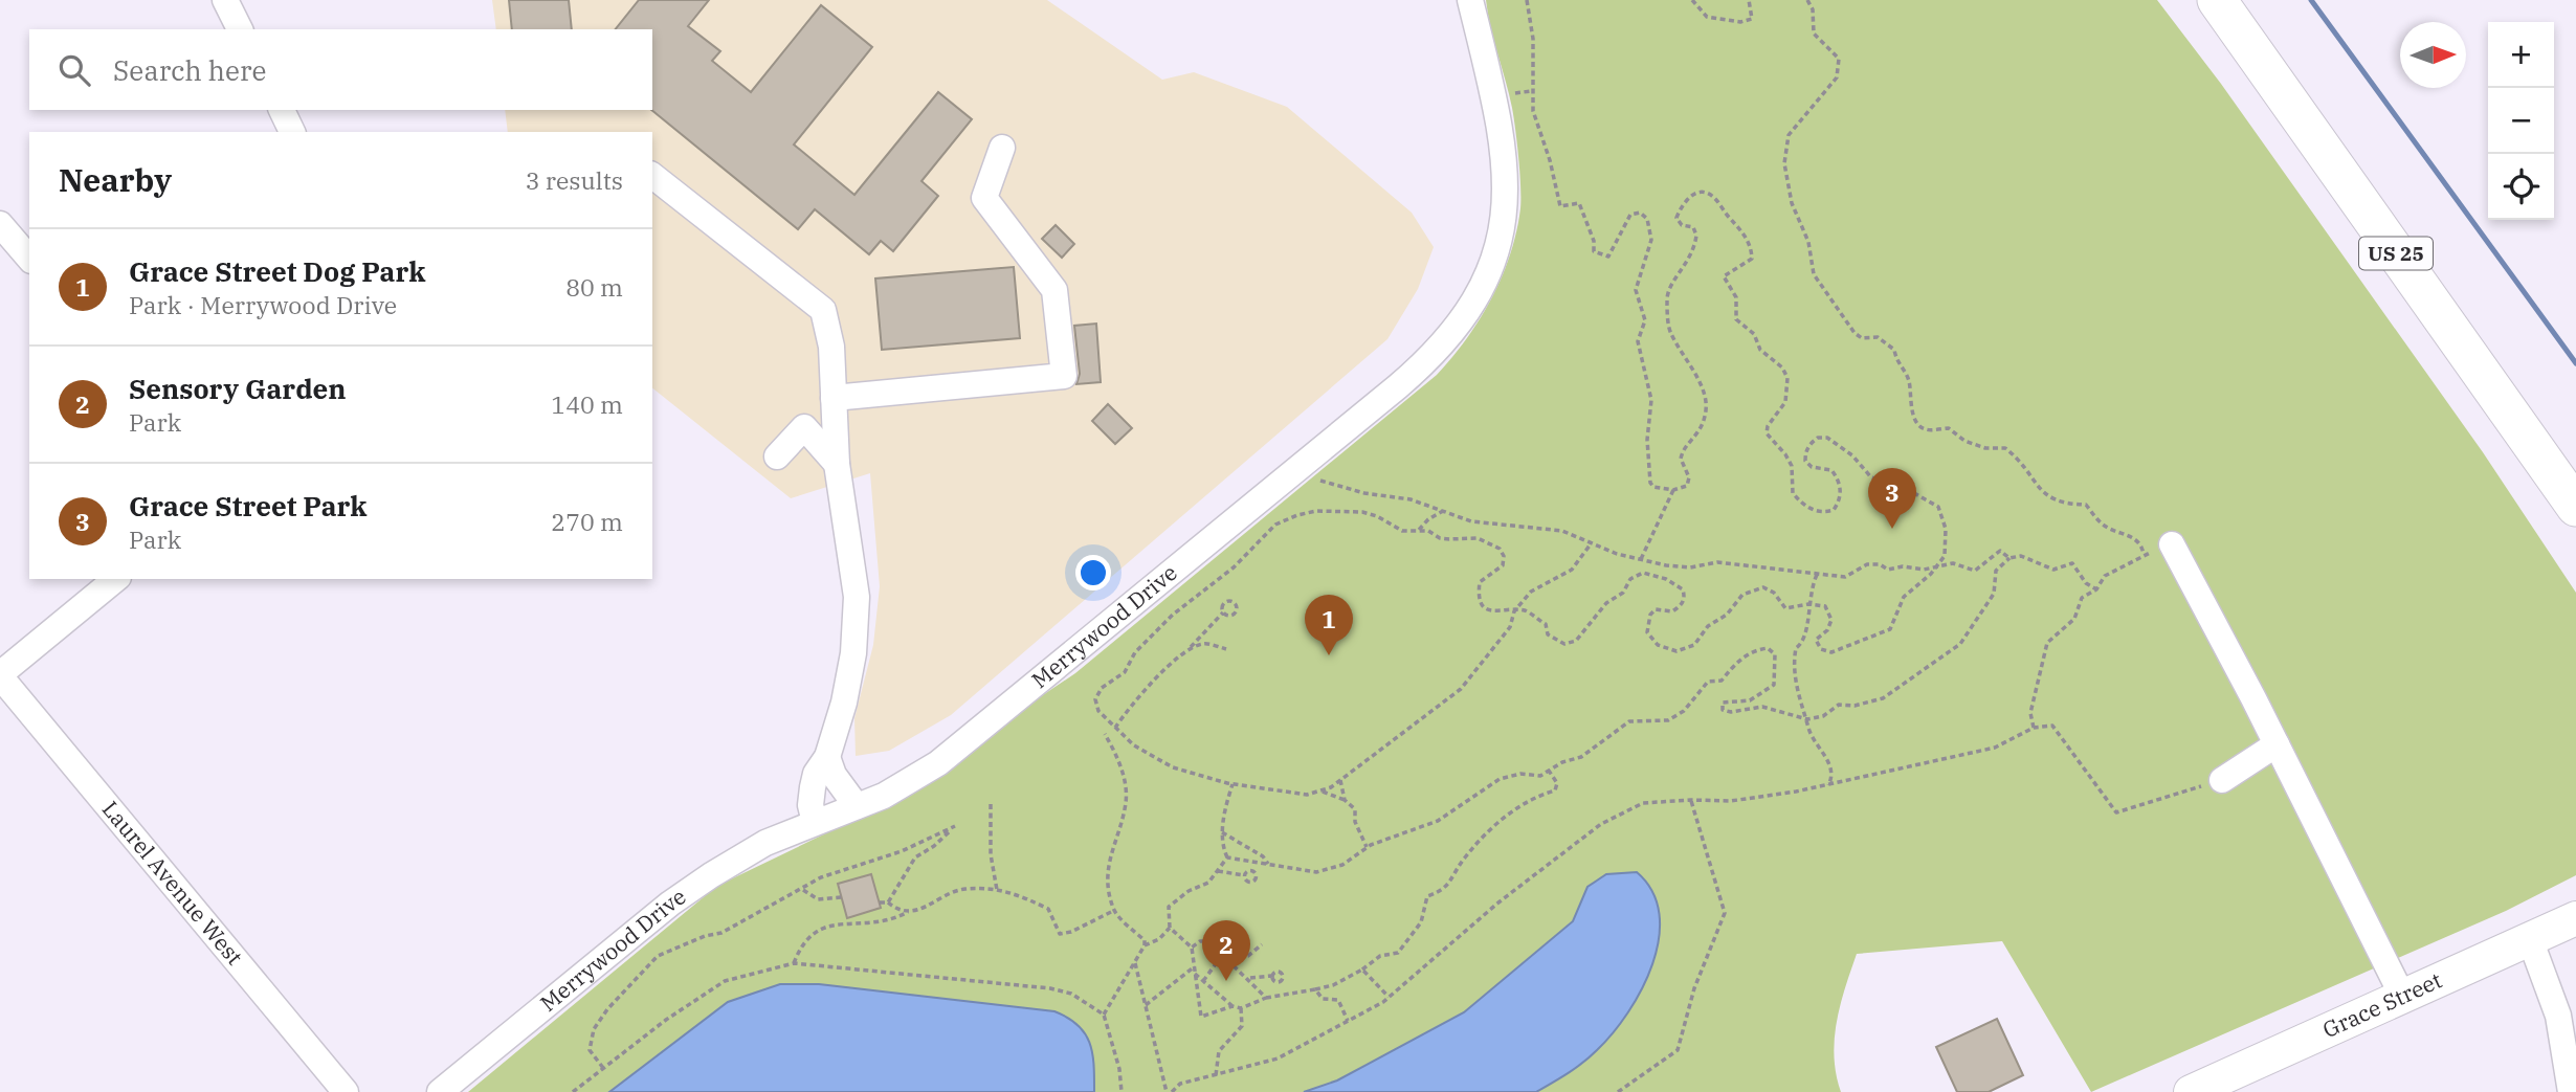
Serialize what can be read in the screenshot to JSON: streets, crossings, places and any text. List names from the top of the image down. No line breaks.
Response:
{"streets":{"highway":["US 25"],"main road":["Grace Street"],"street":["Merrywood Drive","Laurel Avenue West"]},"north":"right","page":{"map_buttons":["+","−"],"search":"Search here","heading":["Nearby","3 results"],"list":[{"mark":"1","name":"Grace Street Dog Park","note":"Park · Merrywood Drive","value":"80 m"},{"mark":"2","name":"Sensory Garden","note":"Park","value":"140 m"},{"mark":"3","name":"Grace Street Park","note":"Park","value":"270 m"}],"pins":["3","1","2"]}}
